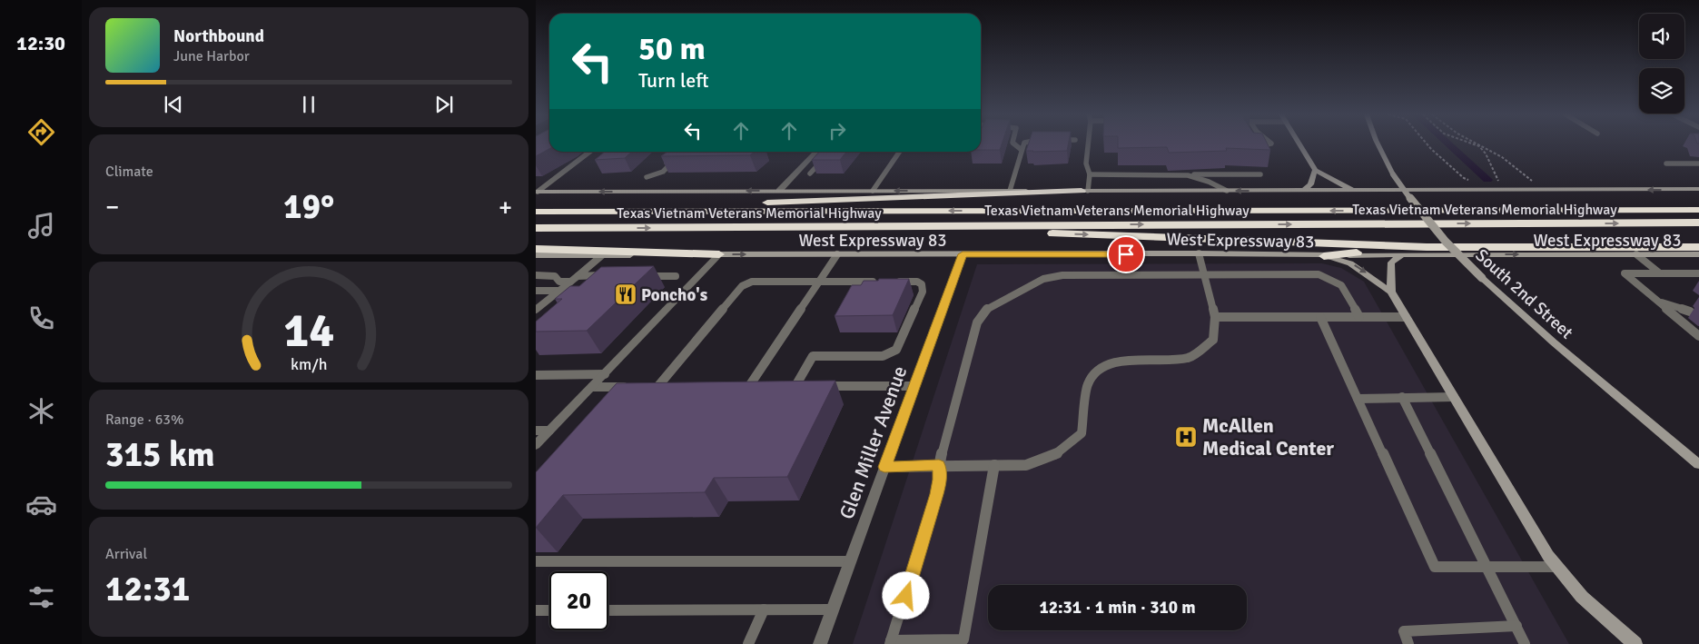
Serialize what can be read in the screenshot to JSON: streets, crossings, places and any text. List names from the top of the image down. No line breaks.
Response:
{"streets":{"highway":["Texas Vietnam Veterans Memorial Highway"],"main road":["West Expressway 83","South 2nd Street"],"street":["Glen Miller Avenue"]},"crossings":[["West Expressway 83","Glen Miller Avenue"]],"places":{"restaurant":["Poncho's"],"hospital":["McAllen Medical Center"]},"page":{"tabs":"12:30","turn":["50 m","Turn left"],"song":["Northbound","June Harbor"],"tile":["Climate",["Range · 63%","315 km"],["Arrival","12:31"]],"heat":["−","19°","+"],"limit":"20","trip":"12:31 · 1 min · 310 m","gauge":["14","km/h"]}}
